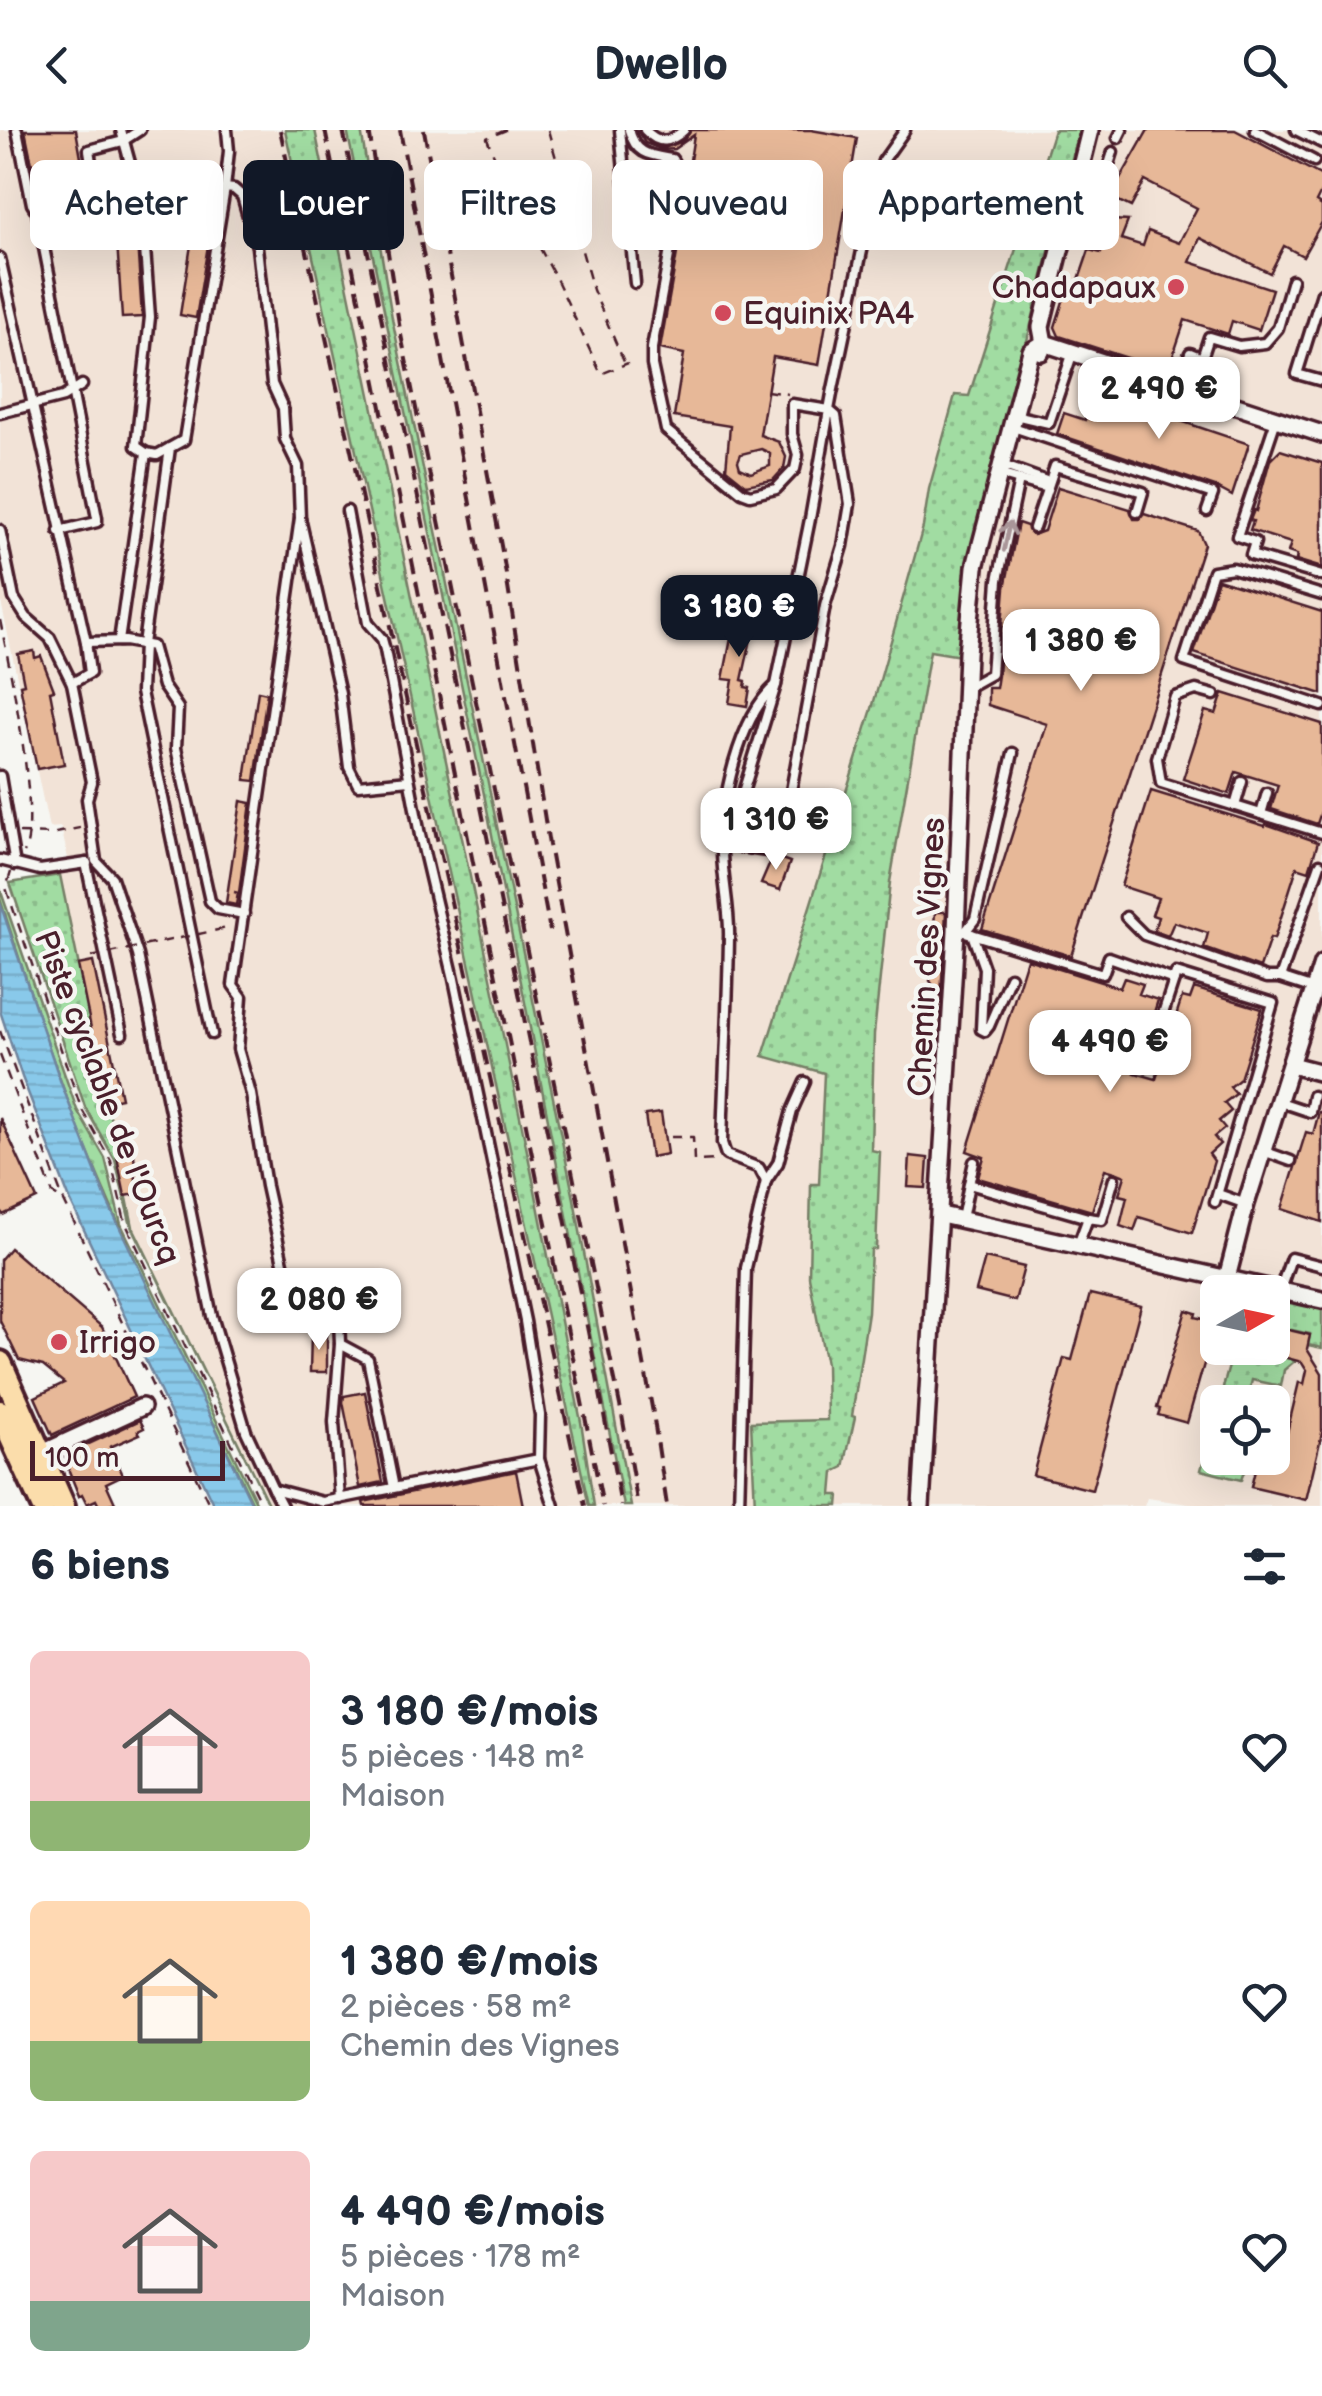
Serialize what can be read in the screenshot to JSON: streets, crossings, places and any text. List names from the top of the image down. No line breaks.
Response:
{"streets":{"street":["Chemin des Vignes"],"path":["Piste cyclable de l'Ourcq"]},"places":["Chadapaux","Equinix PA4","Irrigo"],"scale_bar":"100 m","north":"right","page":{"header":"Dwello","chip":["Acheter","Louer","Filtres","Nouveau","Appartement"],"price":["2 490 €","3 180 €","1 380 €","1 310 €","4 490 €","2 080 €"],"scale":"100 m","heading":"6 biens","list":[{"name":"3 180 €/mois","note":"5 pièces · 148 m² · Maison"},{"name":"1 380 €/mois","note":"2 pièces · 58 m² · Chemin des Vignes"},{"name":"4 490 €/mois","note":"5 pièces · 178 m² · Maison"}]}}
